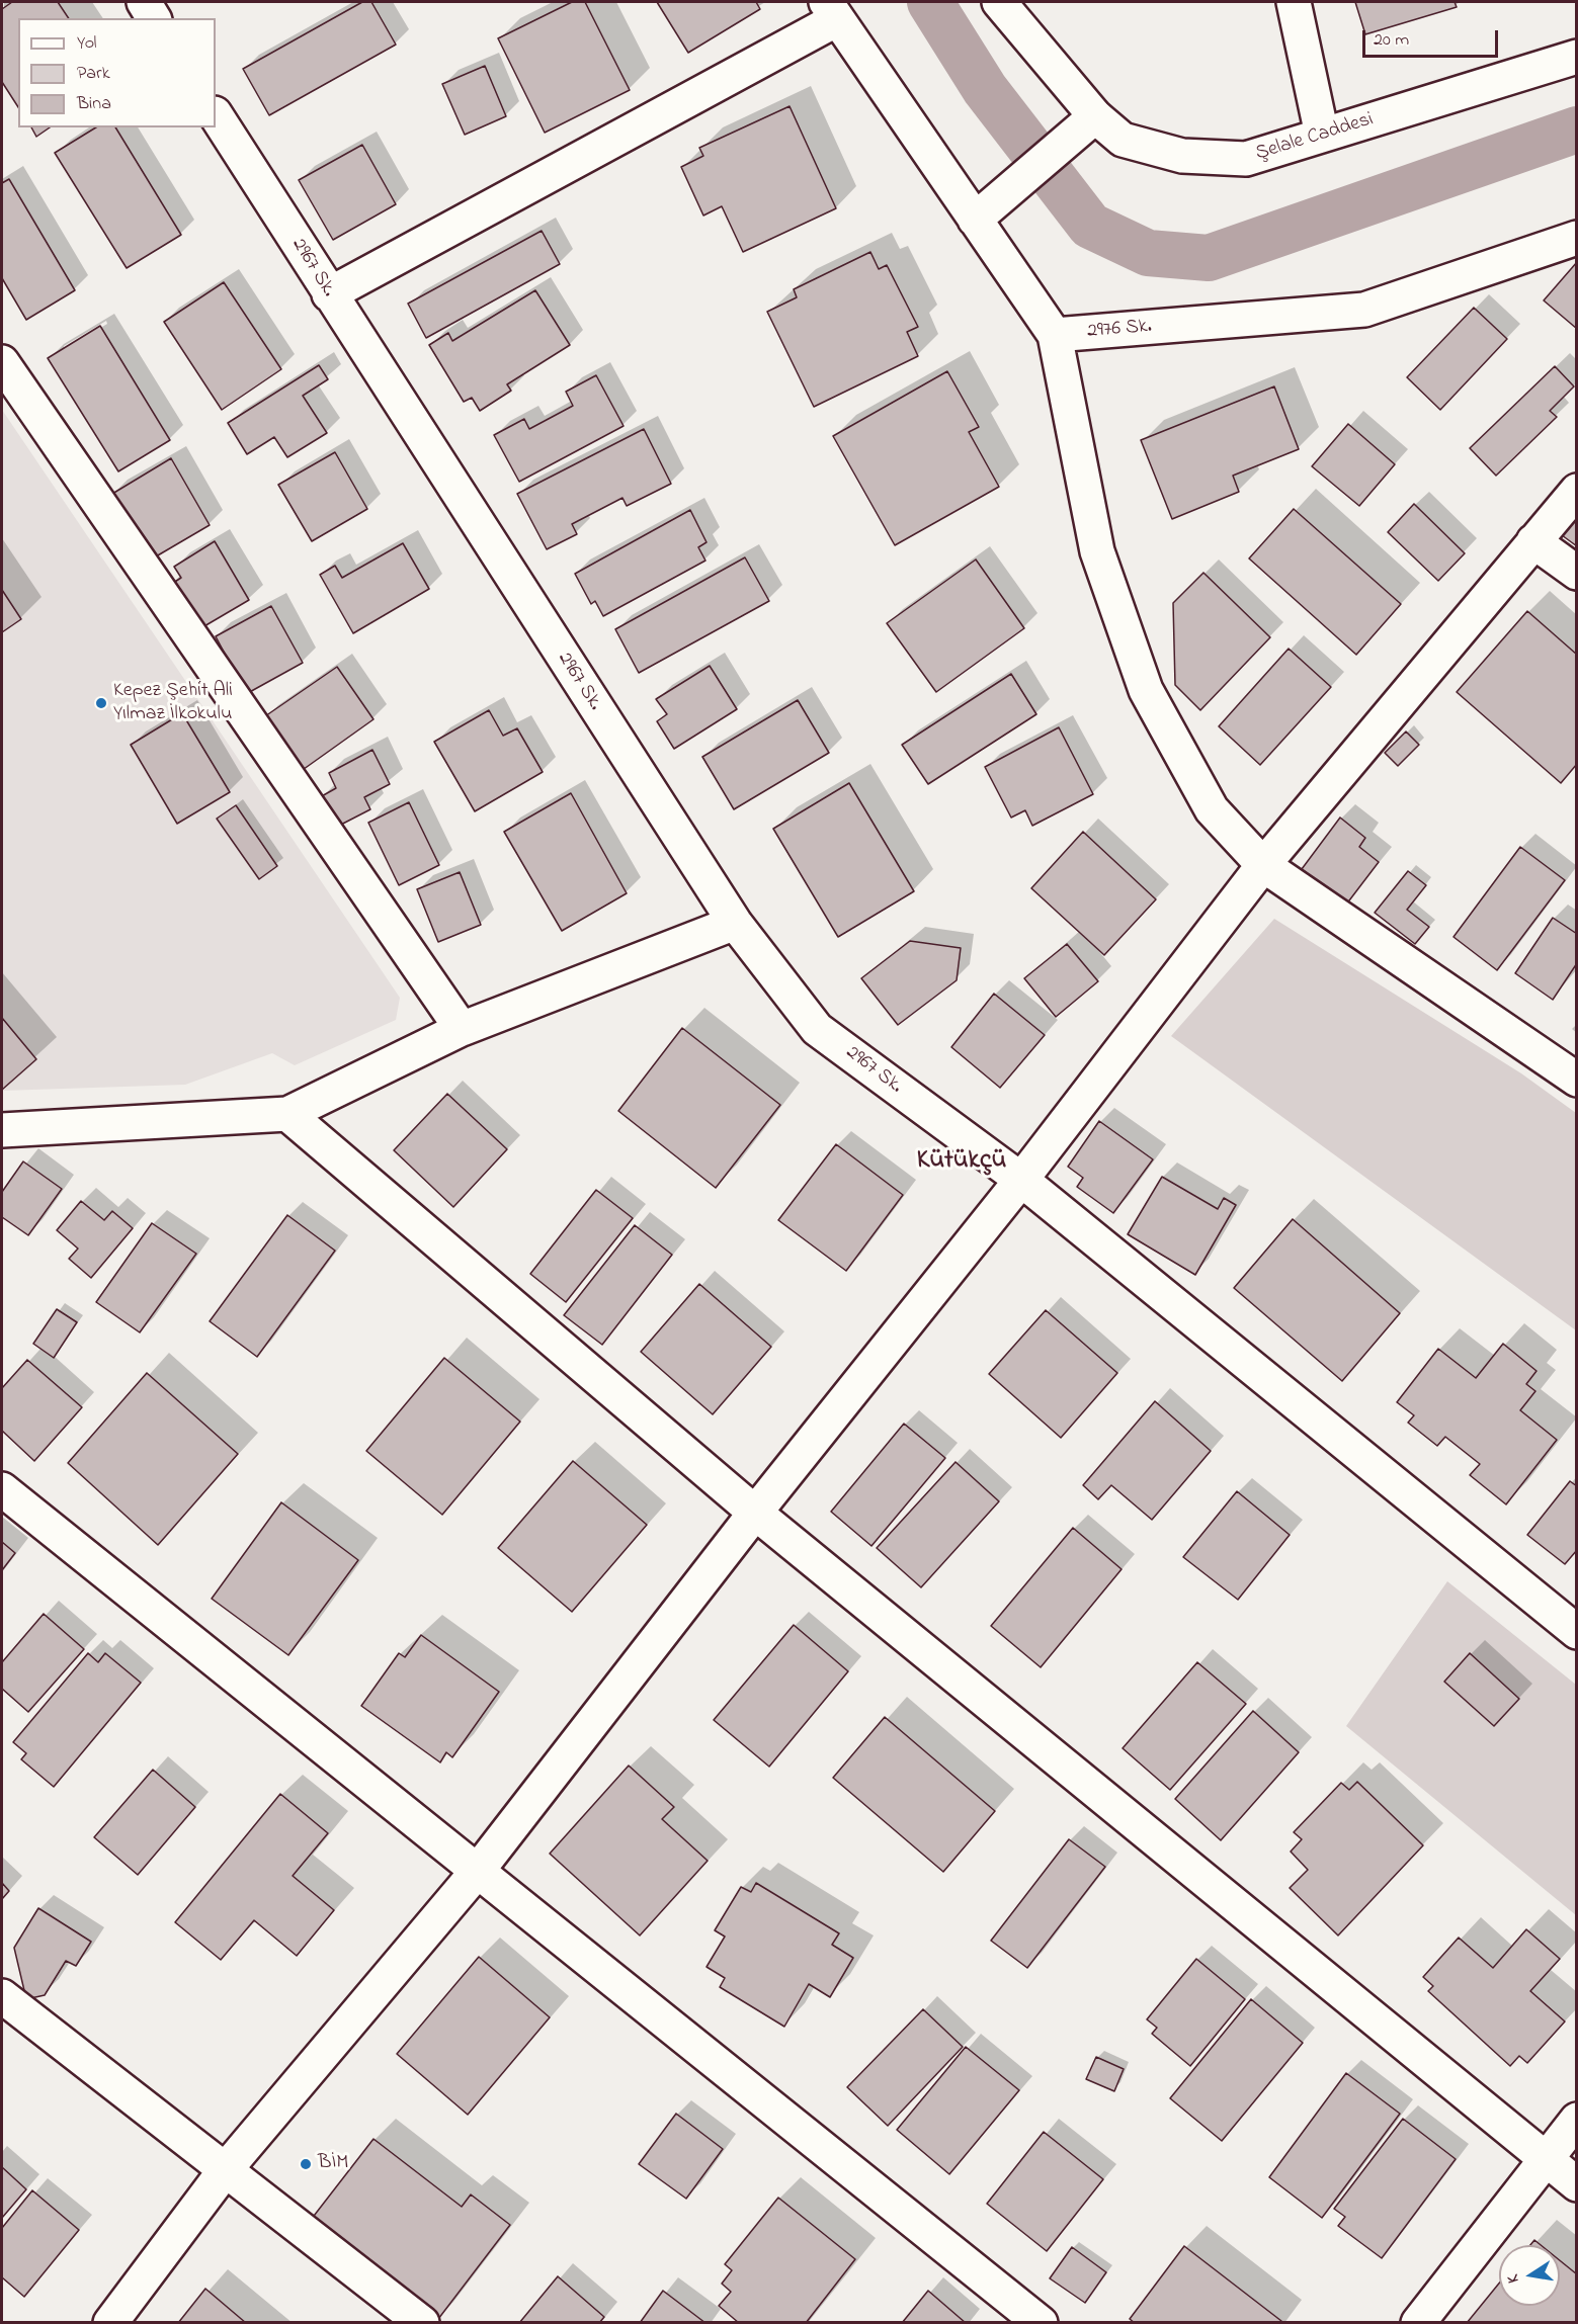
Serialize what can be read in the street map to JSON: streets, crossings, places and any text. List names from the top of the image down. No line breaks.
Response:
{"streets":{"street":["Şelale Caddesi","2967 Sk.","2976 Sk."]},"districts":["Kütükçü"],"places":["Kepez Şehit Ali Yılmaz İlkokulu","BİM"],"legend":["Yol","Park","Bina"],"scale_bar":"20 m","north":"left"}
